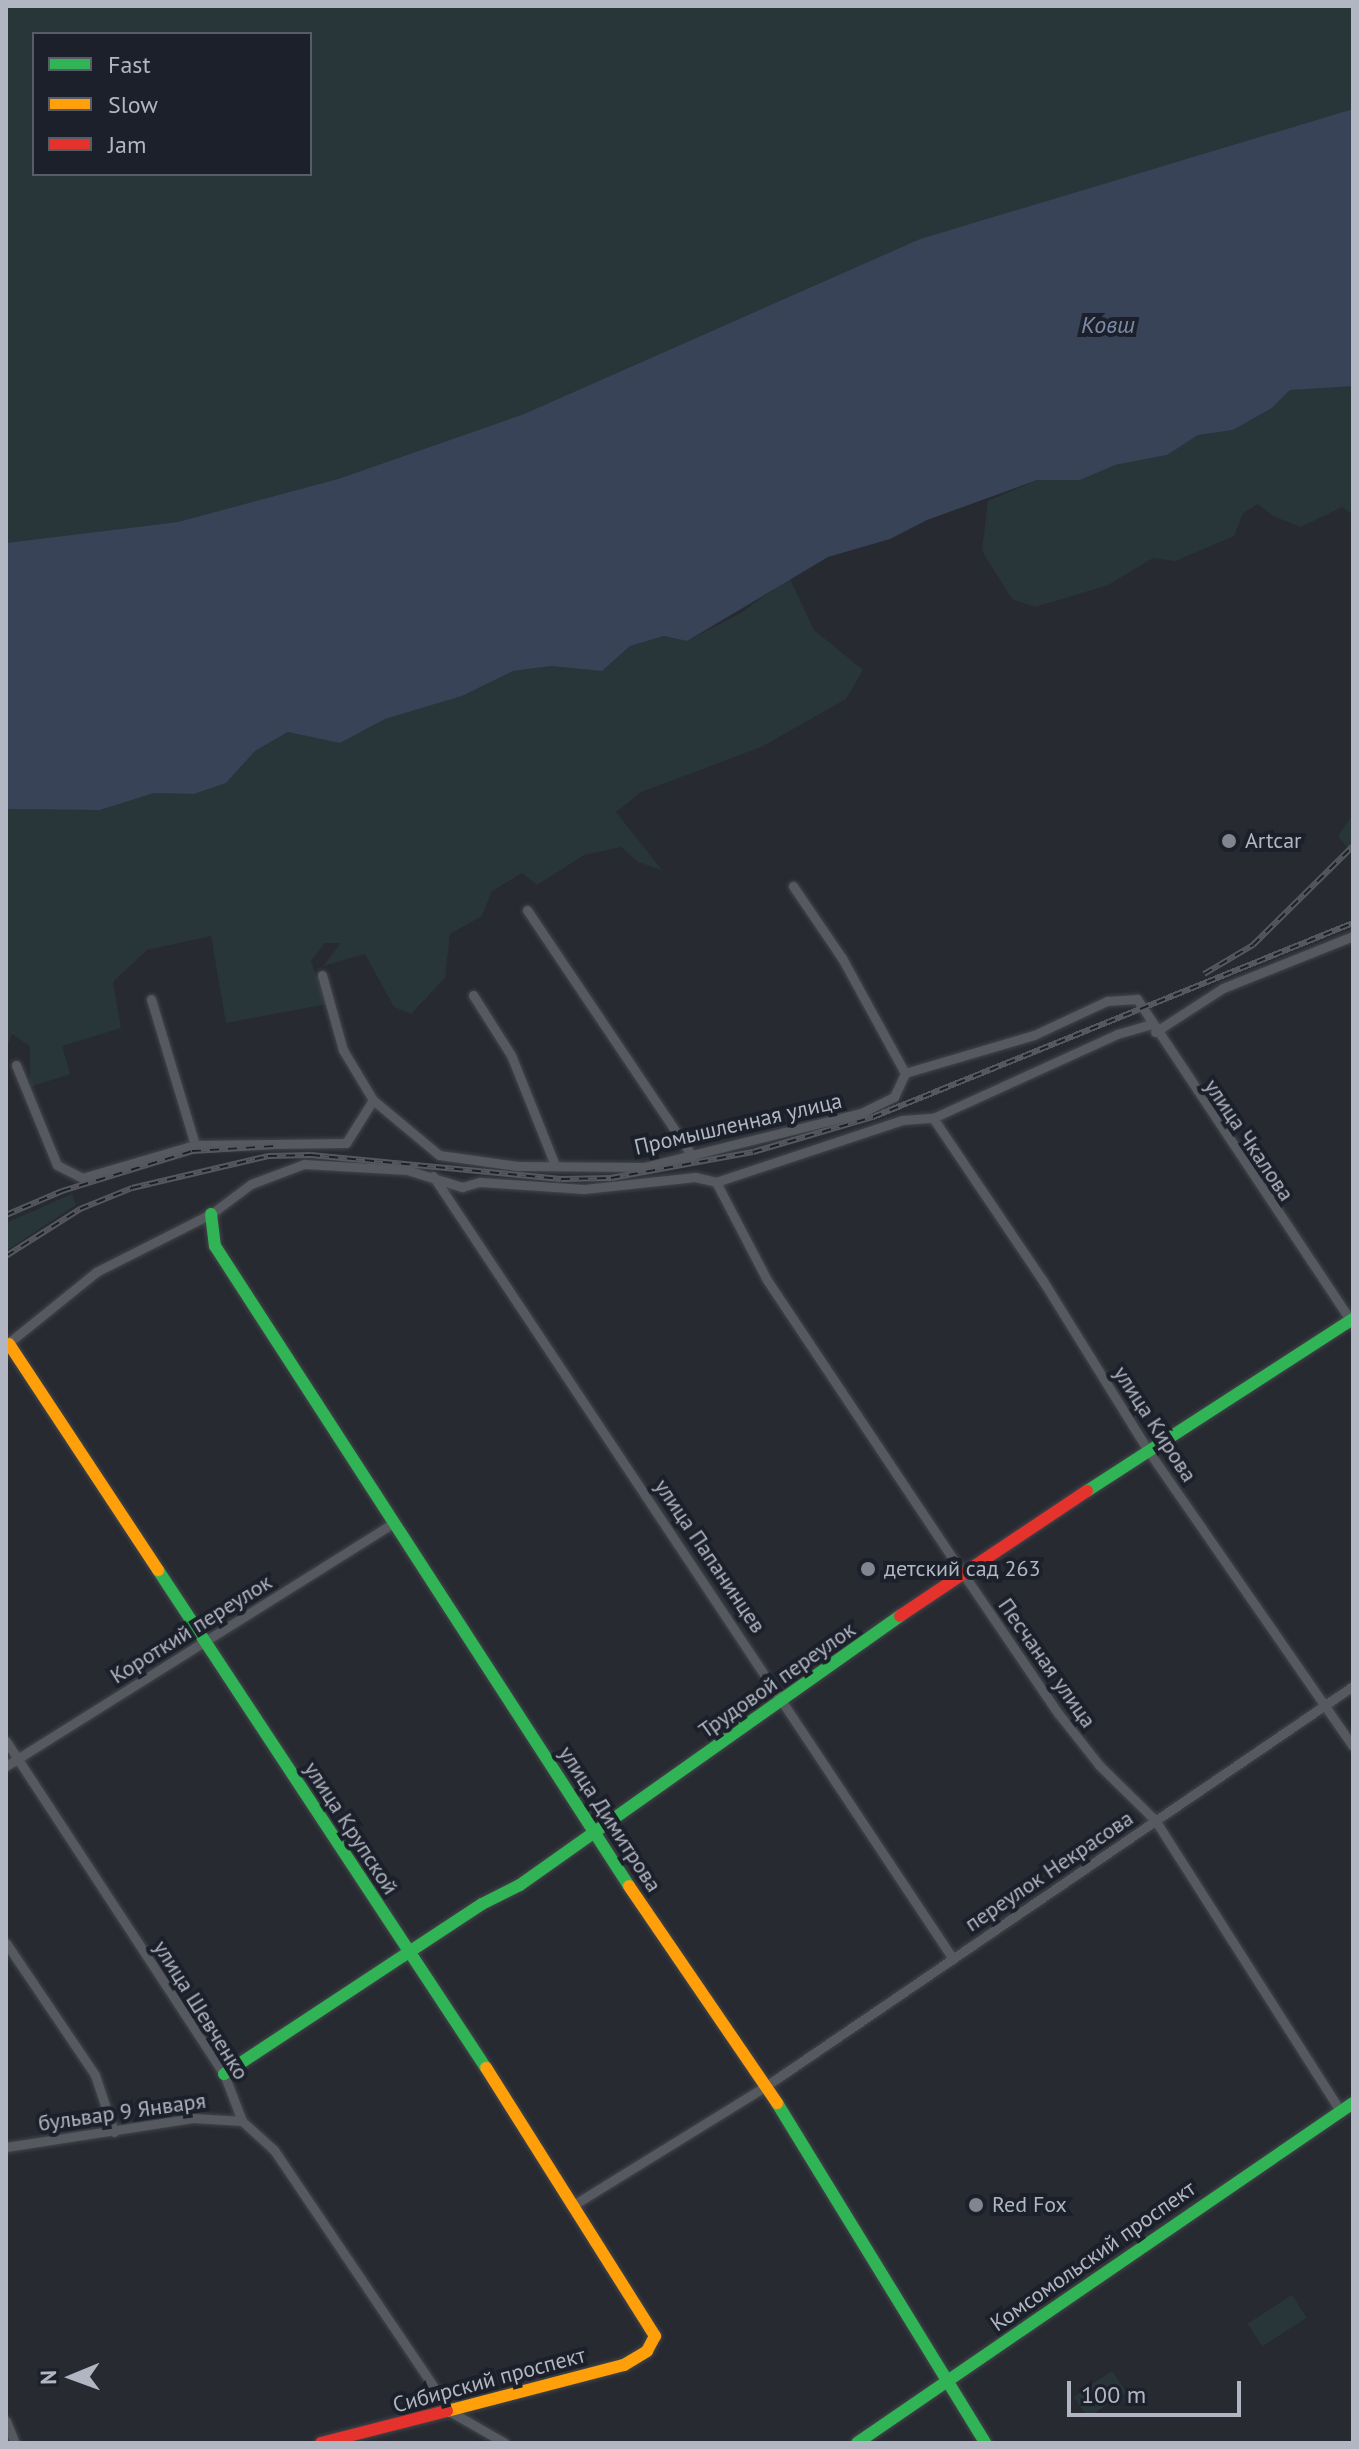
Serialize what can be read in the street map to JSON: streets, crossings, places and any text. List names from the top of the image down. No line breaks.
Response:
{"streets":{"street":["Промышленная улица","улица Чкалова","улица Кирова","улица Папанинцев","Короткий переулок","Песчаная улица","Трудовой переулок","улица Димитрова","улица Крупской","переулок Некрасова","улица Шевченко","бульвар 9 Января","Комсомольский проспект","Сибирский проспект"]},"crossings":[["Промышленная улица","улица Чкалова"],["Промышленная улица","улица Папанинцев"],["Промышленная улица","Песчаная улица"],["Промышленная улица","улица Димитрова"],["Промышленная улица","улица Крупской"],["улица Чкалова","Трудовой переулок"],["улица Кирова","Трудовой переулок"],["улица Кирова","переулок Некрасова"],["улица Папанинцев","Трудовой переулок"],["улица Папанинцев","переулок Некрасова"],["Короткий переулок","улица Димитрова"],["Короткий переулок","улица Крупской"],["Короткий переулок","улица Шевченко"],["Песчаная улица","Трудовой переулок"],["Песчаная улица","переулок Некрасова"],["Песчаная улица","Комсомольский проспект"],["Трудовой переулок","улица Димитрова"],["Трудовой переулок","улица Крупской"],["Трудовой переулок","улица Шевченко"],["улица Димитрова","переулок Некрасова"],["улица Димитрова","Комсомольский проспект"],["улица Крупской","переулок Некрасова"],["улица Крупской","Сибирский проспект"],["улица Шевченко","бульвар 9 Января"],["улица Шевченко","Сибирский проспект"]],"water":["Ковш"],"places":["Artcar","детский сад 263","Red Fox"],"legend":["Fast","Slow","Jam"],"scale_bar":"100 m","north":"left"}
